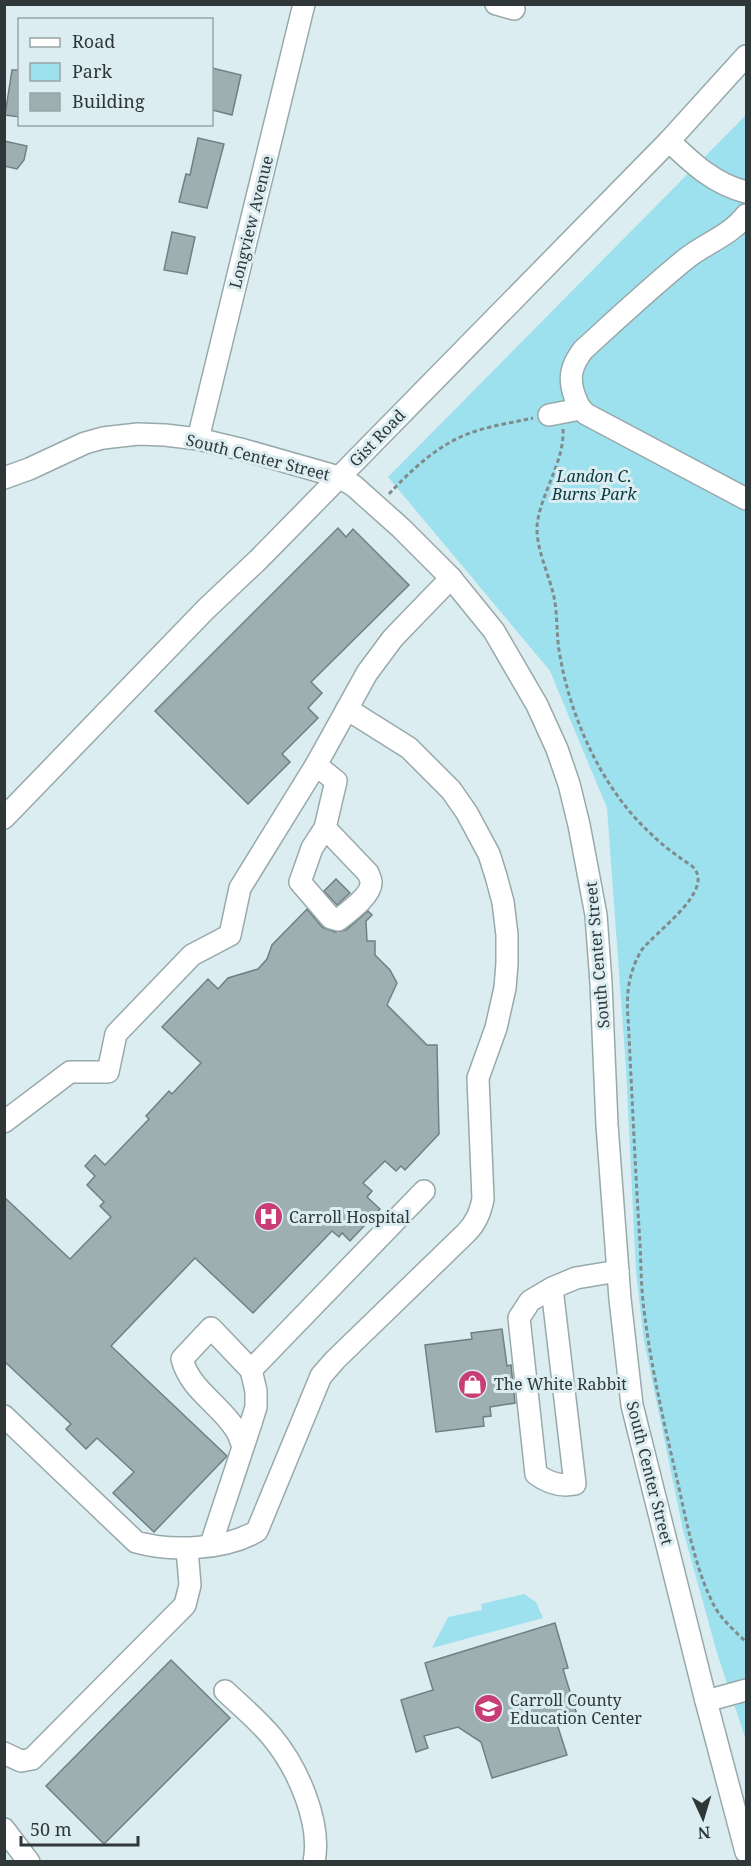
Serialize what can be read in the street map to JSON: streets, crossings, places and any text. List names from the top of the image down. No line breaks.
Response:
{"streets":{"street":["Longview Avenue","Gist Road","South Center Street"]},"crossings":[["Longview Avenue","South Center Street"],["Gist Road","South Center Street"]],"parks":["Landon C. Burns Park"],"places":{"hospital":["Carroll Hospital"],"shop":["The White Rabbit"],"school or university":["Carroll County Education Center"]},"legend":["Road","Park","Building"],"scale_bar":"50 m","north":"bottom"}
